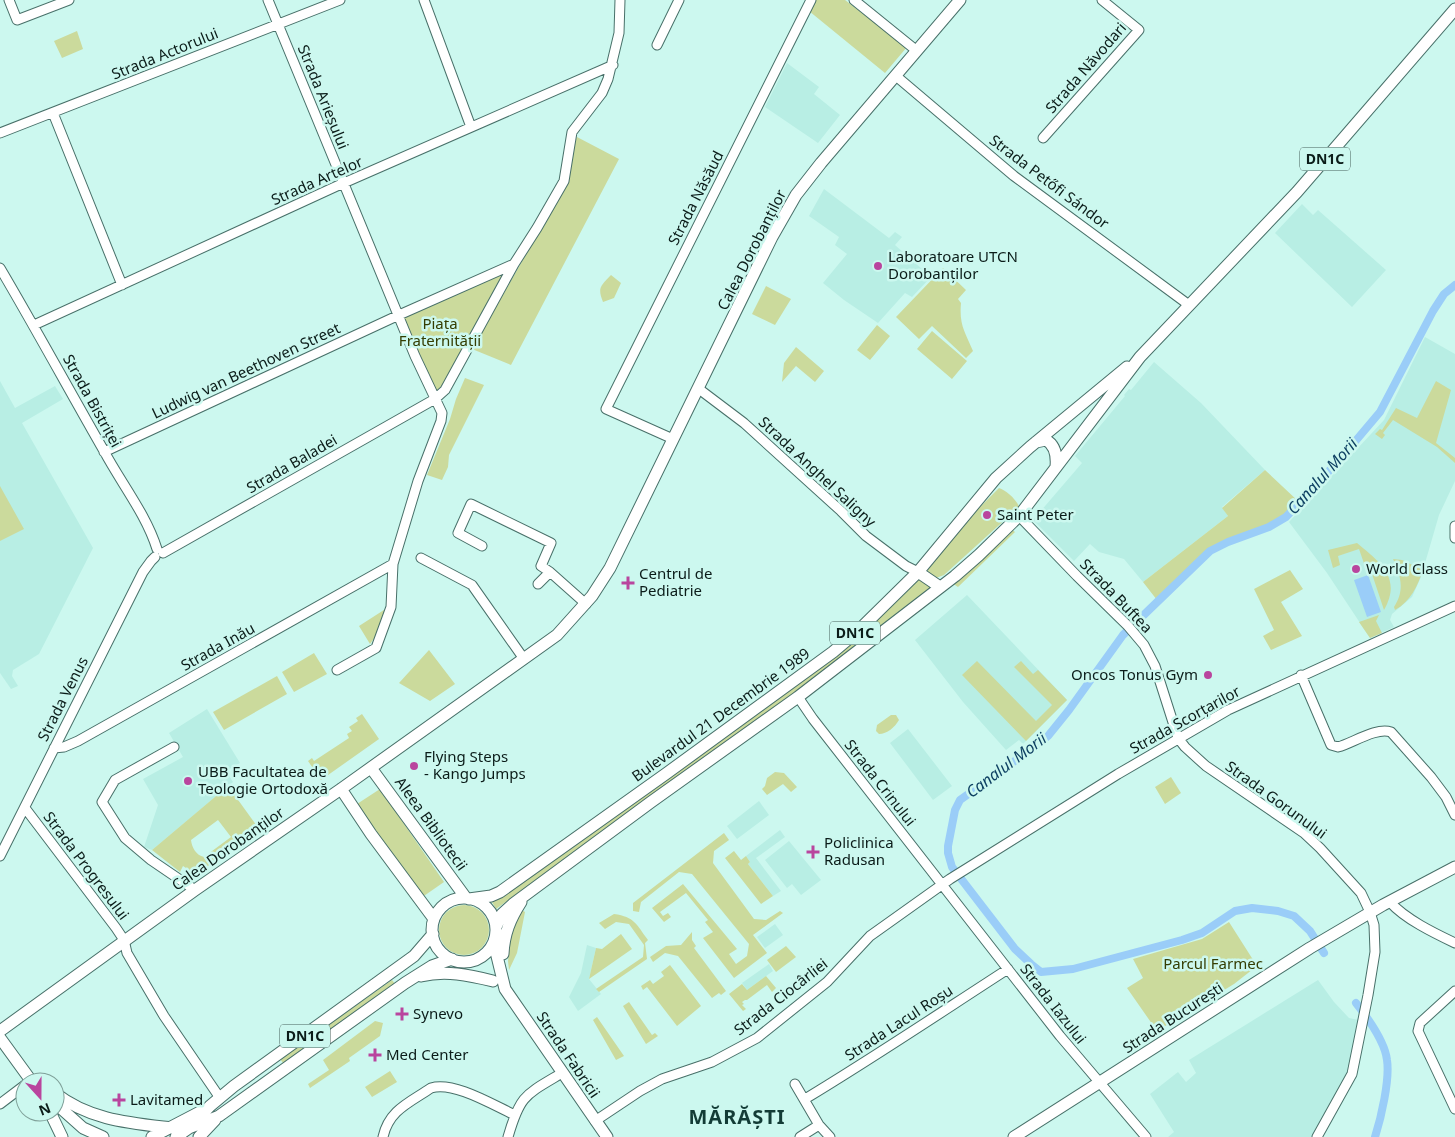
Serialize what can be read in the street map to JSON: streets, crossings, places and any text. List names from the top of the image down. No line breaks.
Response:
{"streets":{"main road":["DN1C","Calea Dorobanților","Bulevardul 21 Decembrie 1989","Aleea Bibliotecii","Strada București","Strada Fabricii"],"street":["Strada Actorului","Strada Năvodari","Strada Arieșului","Strada Artelor","Strada Petőfi Sándor","Strada Năsăud","Ludwig van Beethoven Street","Strada Bistriței","Strada Baladei","Strada Anghel Saligny","Strada Buftea","Strada Inău","Strada Venus","Strada Scorțarilor","Strada Crinului","Strada Gorunului","Strada Progresului","Strada Ciocârliei","Strada Iazului","Strada Lacul Roșu"]},"crossings":[["Strada Actorului","Strada Arieșului"],["Strada Arieșului","Strada Artelor"],["Strada Arieșului","Ludwig van Beethoven Street"],["DN1C","Bulevardul 21 Decembrie 1989"],["DN1C","Aleea Bibliotecii"],["DN1C","Strada Progresului"],["DN1C","Strada Fabricii"],["Strada Artelor","Strada Bistriței"],["Strada Petőfi Sándor","Calea Dorobanților"],["Strada Petőfi Sándor","Bulevardul 21 Decembrie 1989"],["Strada Năsăud","Calea Dorobanților"],["Calea Dorobanților","Strada Anghel Saligny"],["Calea Dorobanților","Aleea Bibliotecii"],["Calea Dorobanților","Strada Progresului"],["Ludwig van Beethoven Street","Strada Bistriței"],["Strada Bistriței","Strada Baladei"],["Strada Bistriței","Strada Venus"],["Strada Baladei","Strada Venus"],["Strada Anghel Saligny","Bulevardul 21 Decembrie 1989"],["Strada Buftea","Bulevardul 21 Decembrie 1989"],["Strada Buftea","Strada Scorțarilor"],["Strada Buftea","Strada Gorunului"],["Strada Inău","Strada Venus"],["Strada Venus","Strada Progresului"],["Bulevardul 21 Decembrie 1989","Strada Crinului"],["Bulevardul 21 Decembrie 1989","Aleea Bibliotecii"],["Bulevardul 21 Decembrie 1989","Strada Fabricii"],["Strada Scorțarilor","Strada Crinului"],["Strada Scorțarilor","Strada Gorunului"],["Strada Scorțarilor","Strada Ciocârliei"],["Strada Scorțarilor","Strada Iazului"],["Strada Crinului","Strada Ciocârliei"],["Strada Crinului","Strada Iazului"],["Strada Gorunului","Strada București"],["Aleea Bibliotecii","Strada Fabricii"],["Strada Ciocârliei","Strada Iazului"],["Strada Ciocârliei","Strada Fabricii"],["Strada Iazului","Strada București"],["Strada Iazului","Strada Lacul Roșu"]],"districts":["MĂRĂȘTI"],"water":["Canalul Morii"],"parks":["Piața Fraternității","Parcul Farmec"],"places":{"other":["Laboratoare UTCN Dorobanților","Saint Peter","World Class","Oncos Tonus Gym","Flying Steps - Kango Jumps","UBB Facultatea de Teologie Ortodoxă"],"health":["Centrul de Pediatrie","Policlinica Radusan","Synevo","Med Center","Lavitamed"]},"north":"bottom"}
